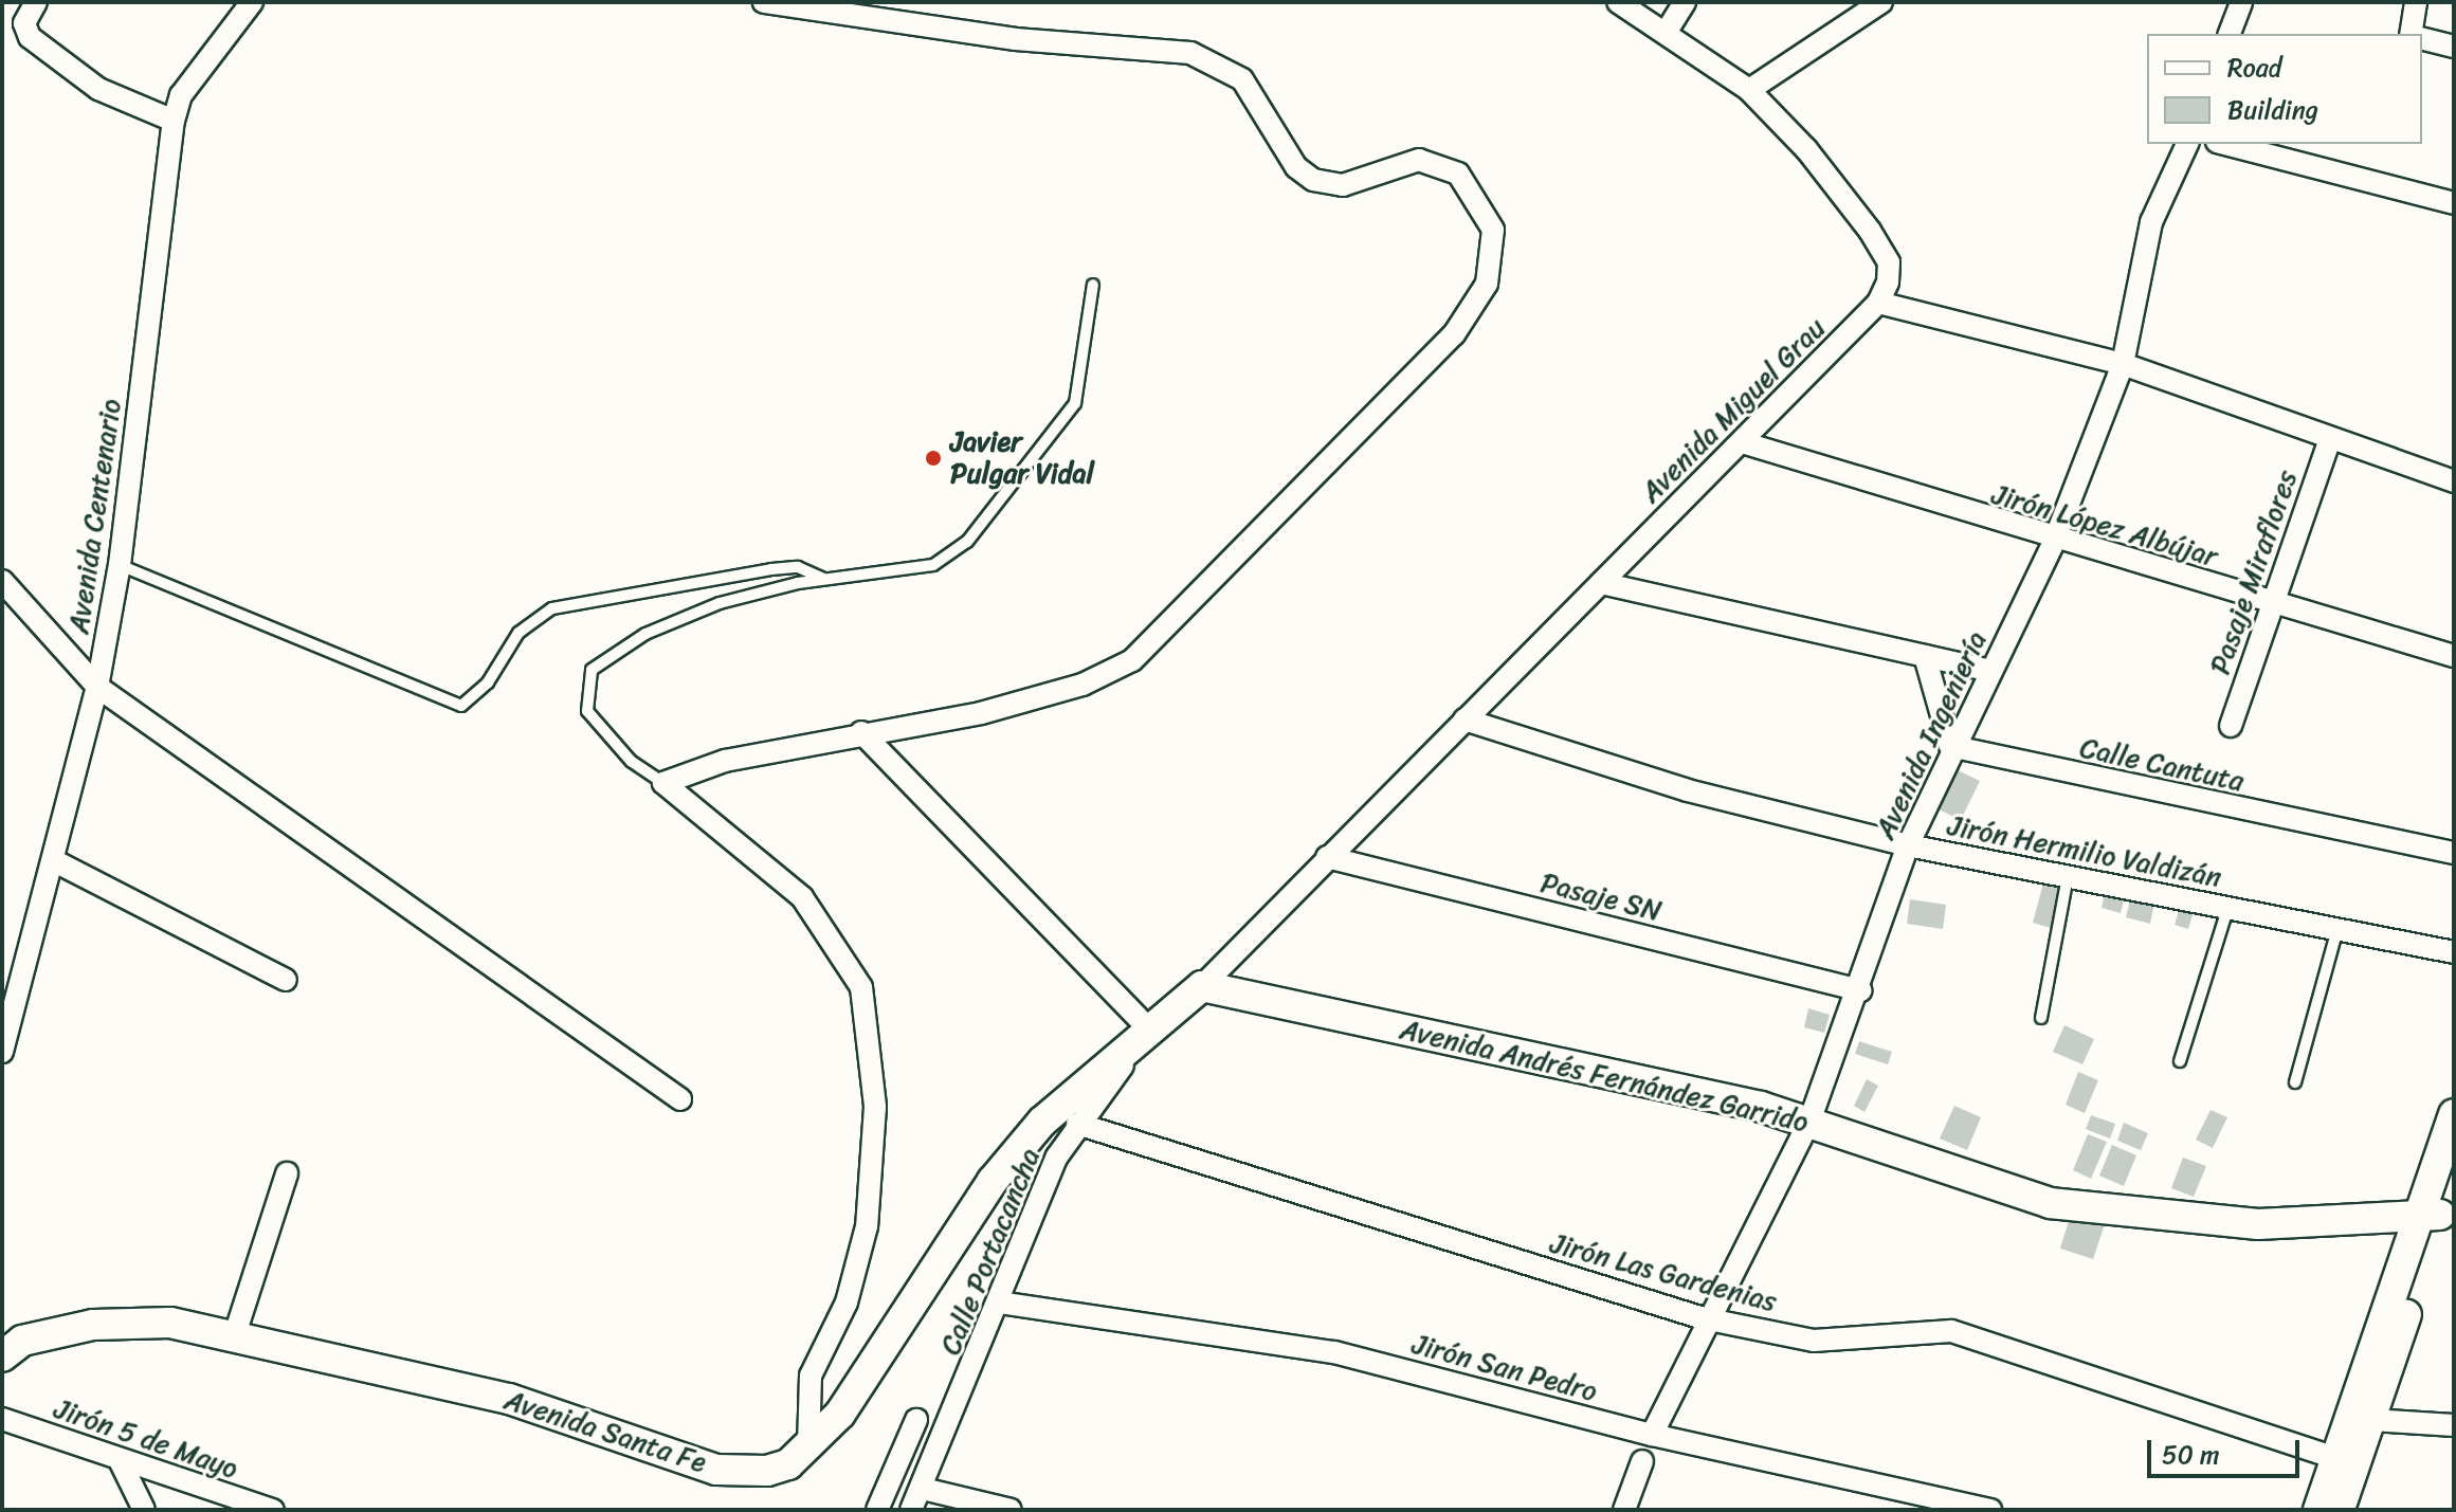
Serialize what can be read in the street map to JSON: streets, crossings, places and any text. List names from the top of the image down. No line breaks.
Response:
{"streets":{"street":["Avenida Miguel Grau","Avenida Centenario","Jirón López Albújar","Pasaje Miraflores","Avenida Ingeniería","Calle Cantuta","Jirón Hermilio Valdizán","Pasaje SN","Avenida Andrés Fernández Garrido","Calle Portacancha","Jirón Las Gardenias","Jirón San Pedro","Avenida Santa Fe","Jirón 5 de Mayo"]},"crossings":[["Avenida Miguel Grau","Jirón López Albújar"],["Avenida Miguel Grau","Jirón Hermilio Valdizán"],["Avenida Miguel Grau","Pasaje SN"],["Avenida Miguel Grau","Avenida Andrés Fernández Garrido"],["Avenida Miguel Grau","Avenida Santa Fe"],["Jirón López Albújar","Pasaje Miraflores"],["Jirón López Albújar","Avenida Ingeniería"],["Avenida Ingeniería","Calle Cantuta"],["Avenida Ingeniería","Jirón Hermilio Valdizán"],["Avenida Ingeniería","Pasaje SN"],["Avenida Ingeniería","Avenida Andrés Fernández Garrido"],["Avenida Ingeniería","Jirón Las Gardenias"],["Avenida Ingeniería","Jirón San Pedro"],["Avenida Andrés Fernández Garrido","Avenida Santa Fe"],["Calle Portacancha","Jirón Las Gardenias"],["Calle Portacancha","Jirón San Pedro"],["Calle Portacancha","Avenida Santa Fe"]],"places":["Javier Pulgar Vidal"],"legend":["Road","Building"],"scale_bar":"50 m"}
